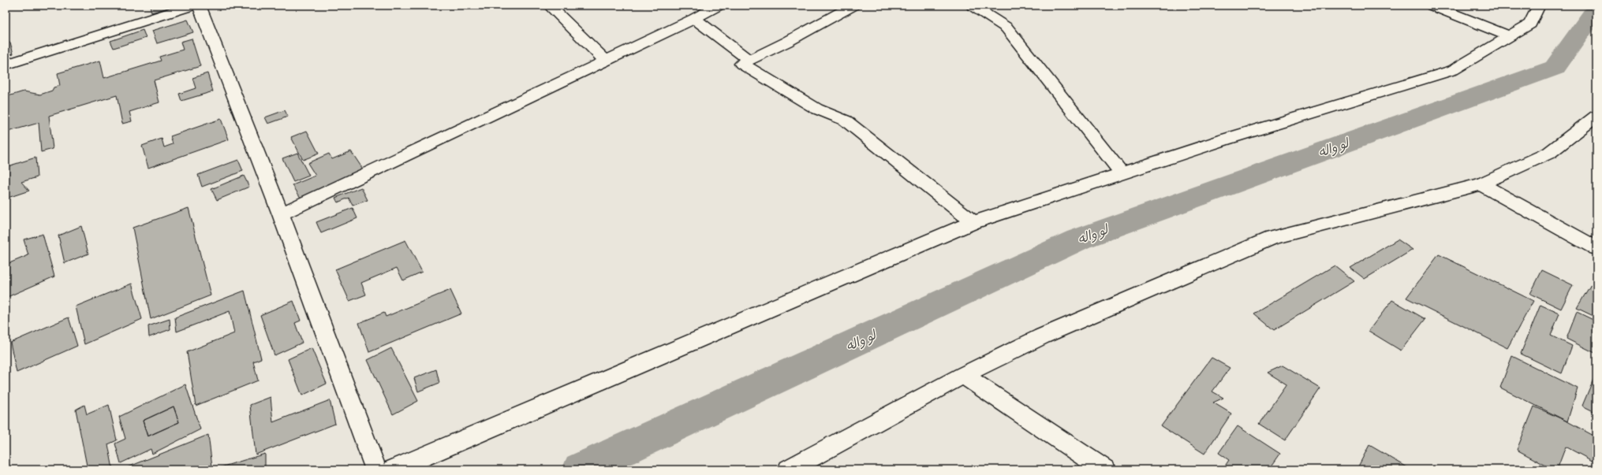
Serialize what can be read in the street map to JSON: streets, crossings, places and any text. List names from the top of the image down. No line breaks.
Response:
{"water":["لو واله"]}
